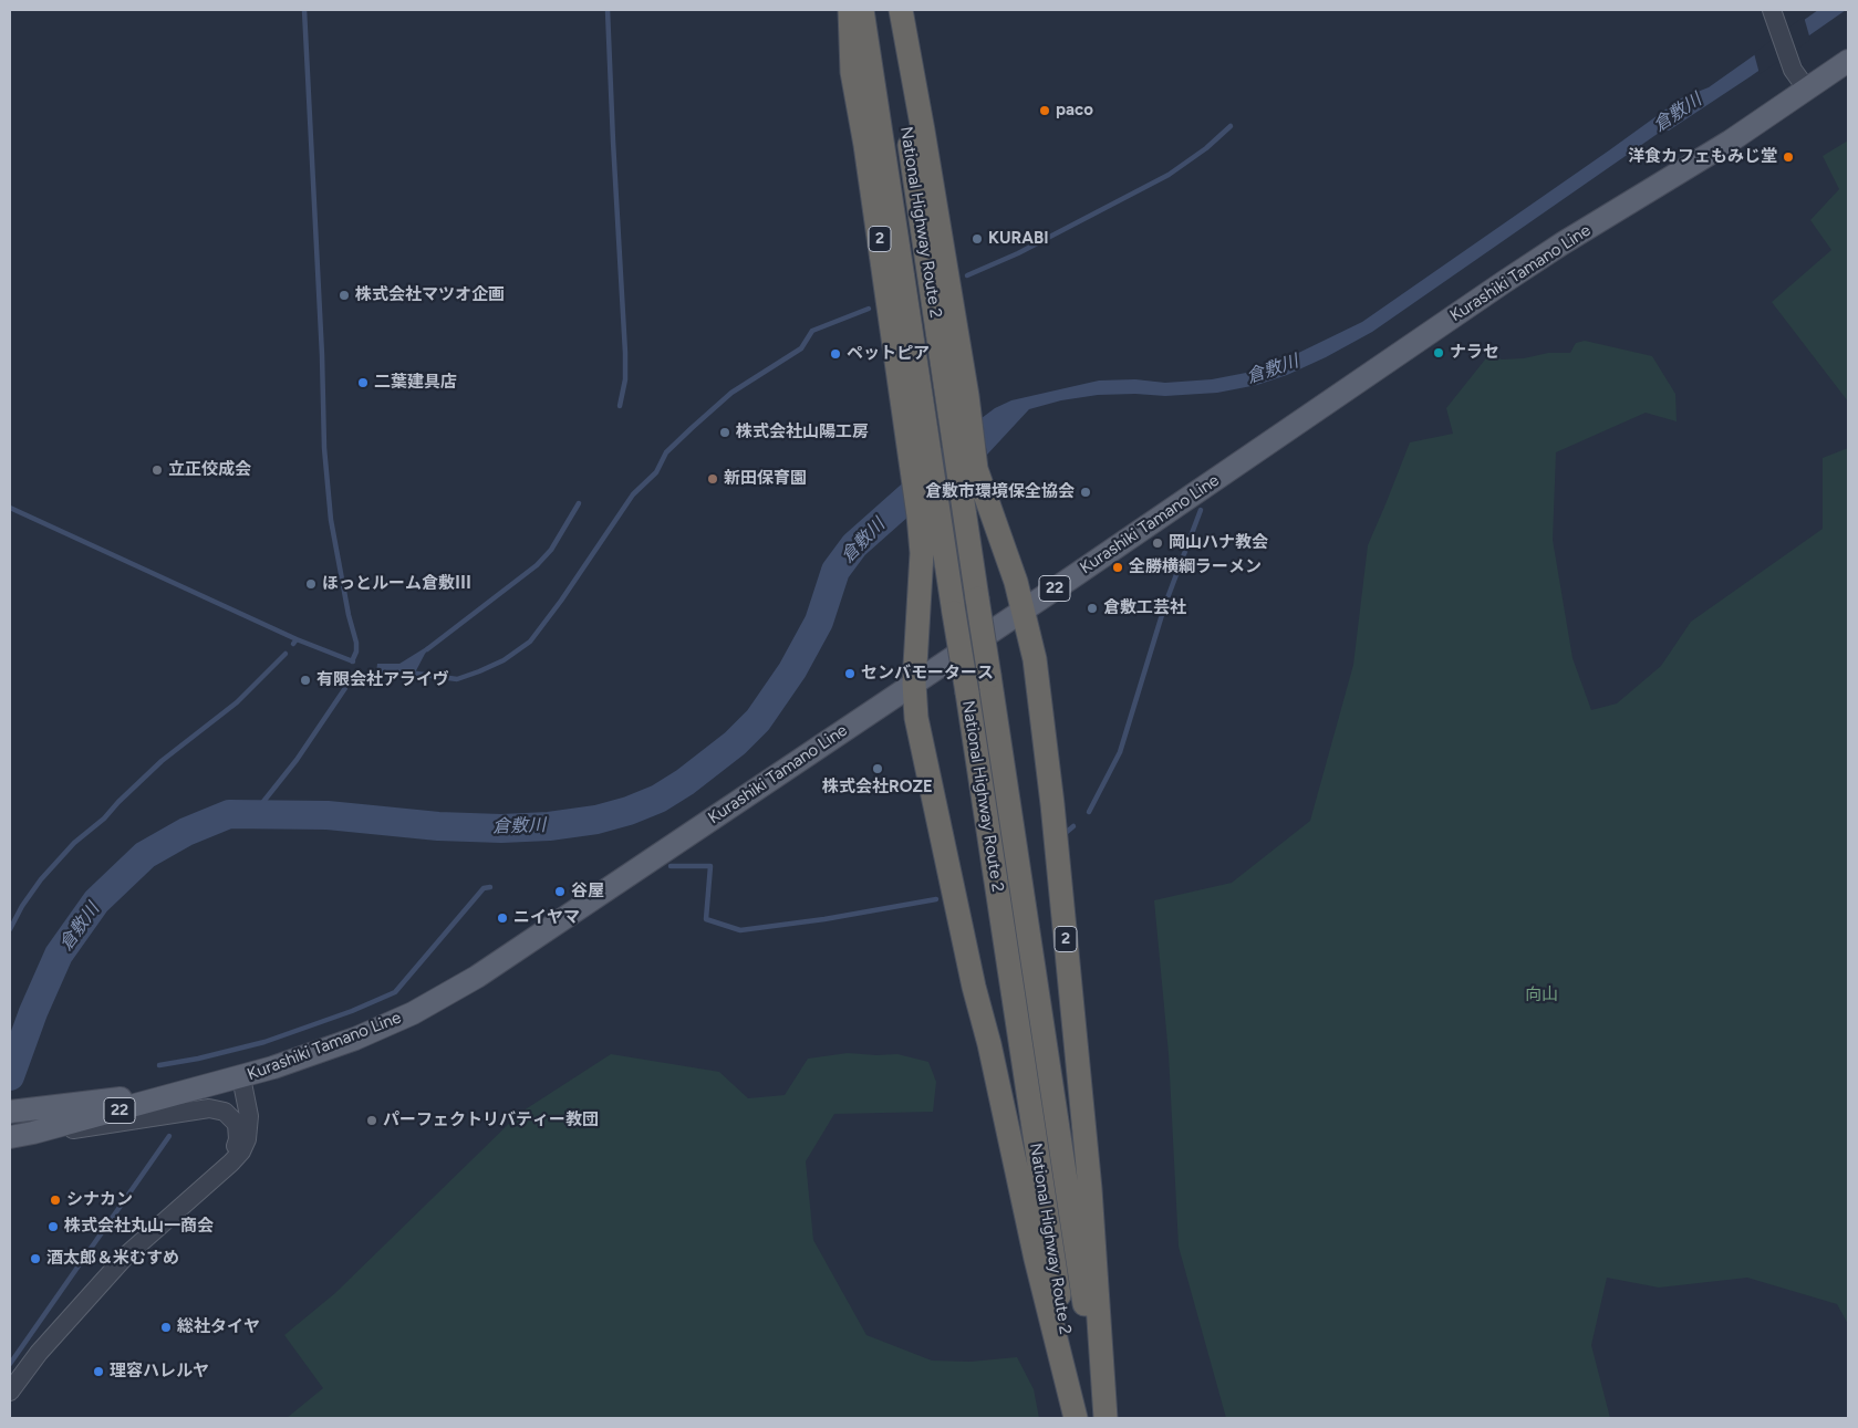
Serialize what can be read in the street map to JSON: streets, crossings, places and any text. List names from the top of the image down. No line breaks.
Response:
{"streets":{"highway":["National Highway Route 2","2"],"main road":["Kurashiki Tamano Line","22"]},"crossings":[["National Highway Route 2","2"],["2","Kurashiki Tamano Line"]],"water":["倉敷川"],"parks":["向山"],"places":["paco","洋食カフェもみじ堂","KURABI","株式会社マツオ企画","ナラセ","ペットピア","二葉建具店","株式会社山陽工房","立正佼成会","新田保育園","倉敷市環境保全協会","岡山ハナ教会","全勝横綱ラーメン","ほっとルーム倉敷Ⅲ","倉敷工芸社","センバモータース","有限会社アライヴ","株式会社ROZE","谷屋","ニイヤマ","パーフェクトリバティー教団","シナカン","株式会社丸山一商会","酒太郎＆米むすめ","総社タイヤ","理容ハレルヤ"]}
